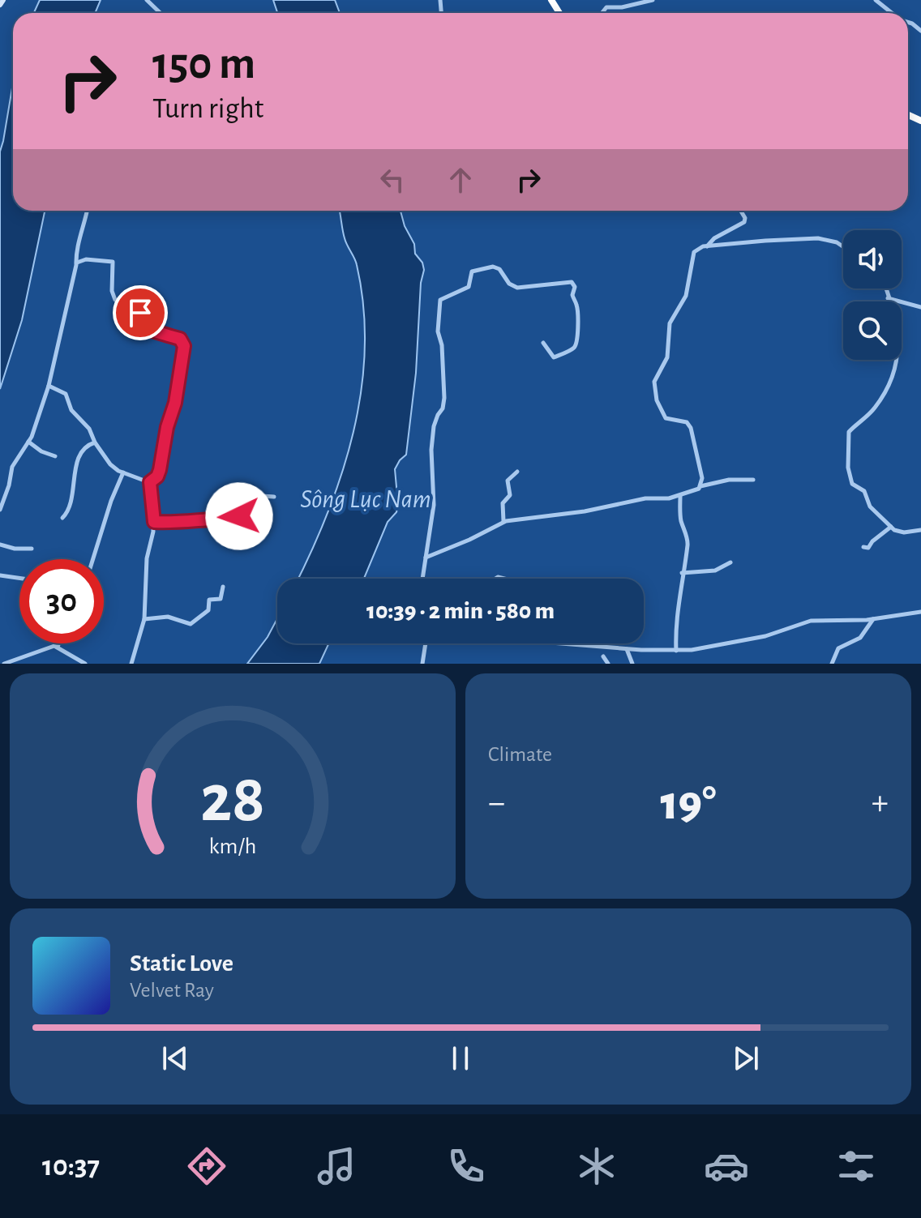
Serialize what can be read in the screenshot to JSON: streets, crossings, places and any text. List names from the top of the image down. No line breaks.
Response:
{"water":["Sông Lục Nam"],"page":{"turn":["150 m","Turn right"],"limit":"30","trip":"10:39 · 2 min · 580 m","tile":"Climate","heat":["−","19°","+"],"song":["Static Love","Velvet Ray"],"tabs":"10:37","gauge":["28","km/h"]}}
